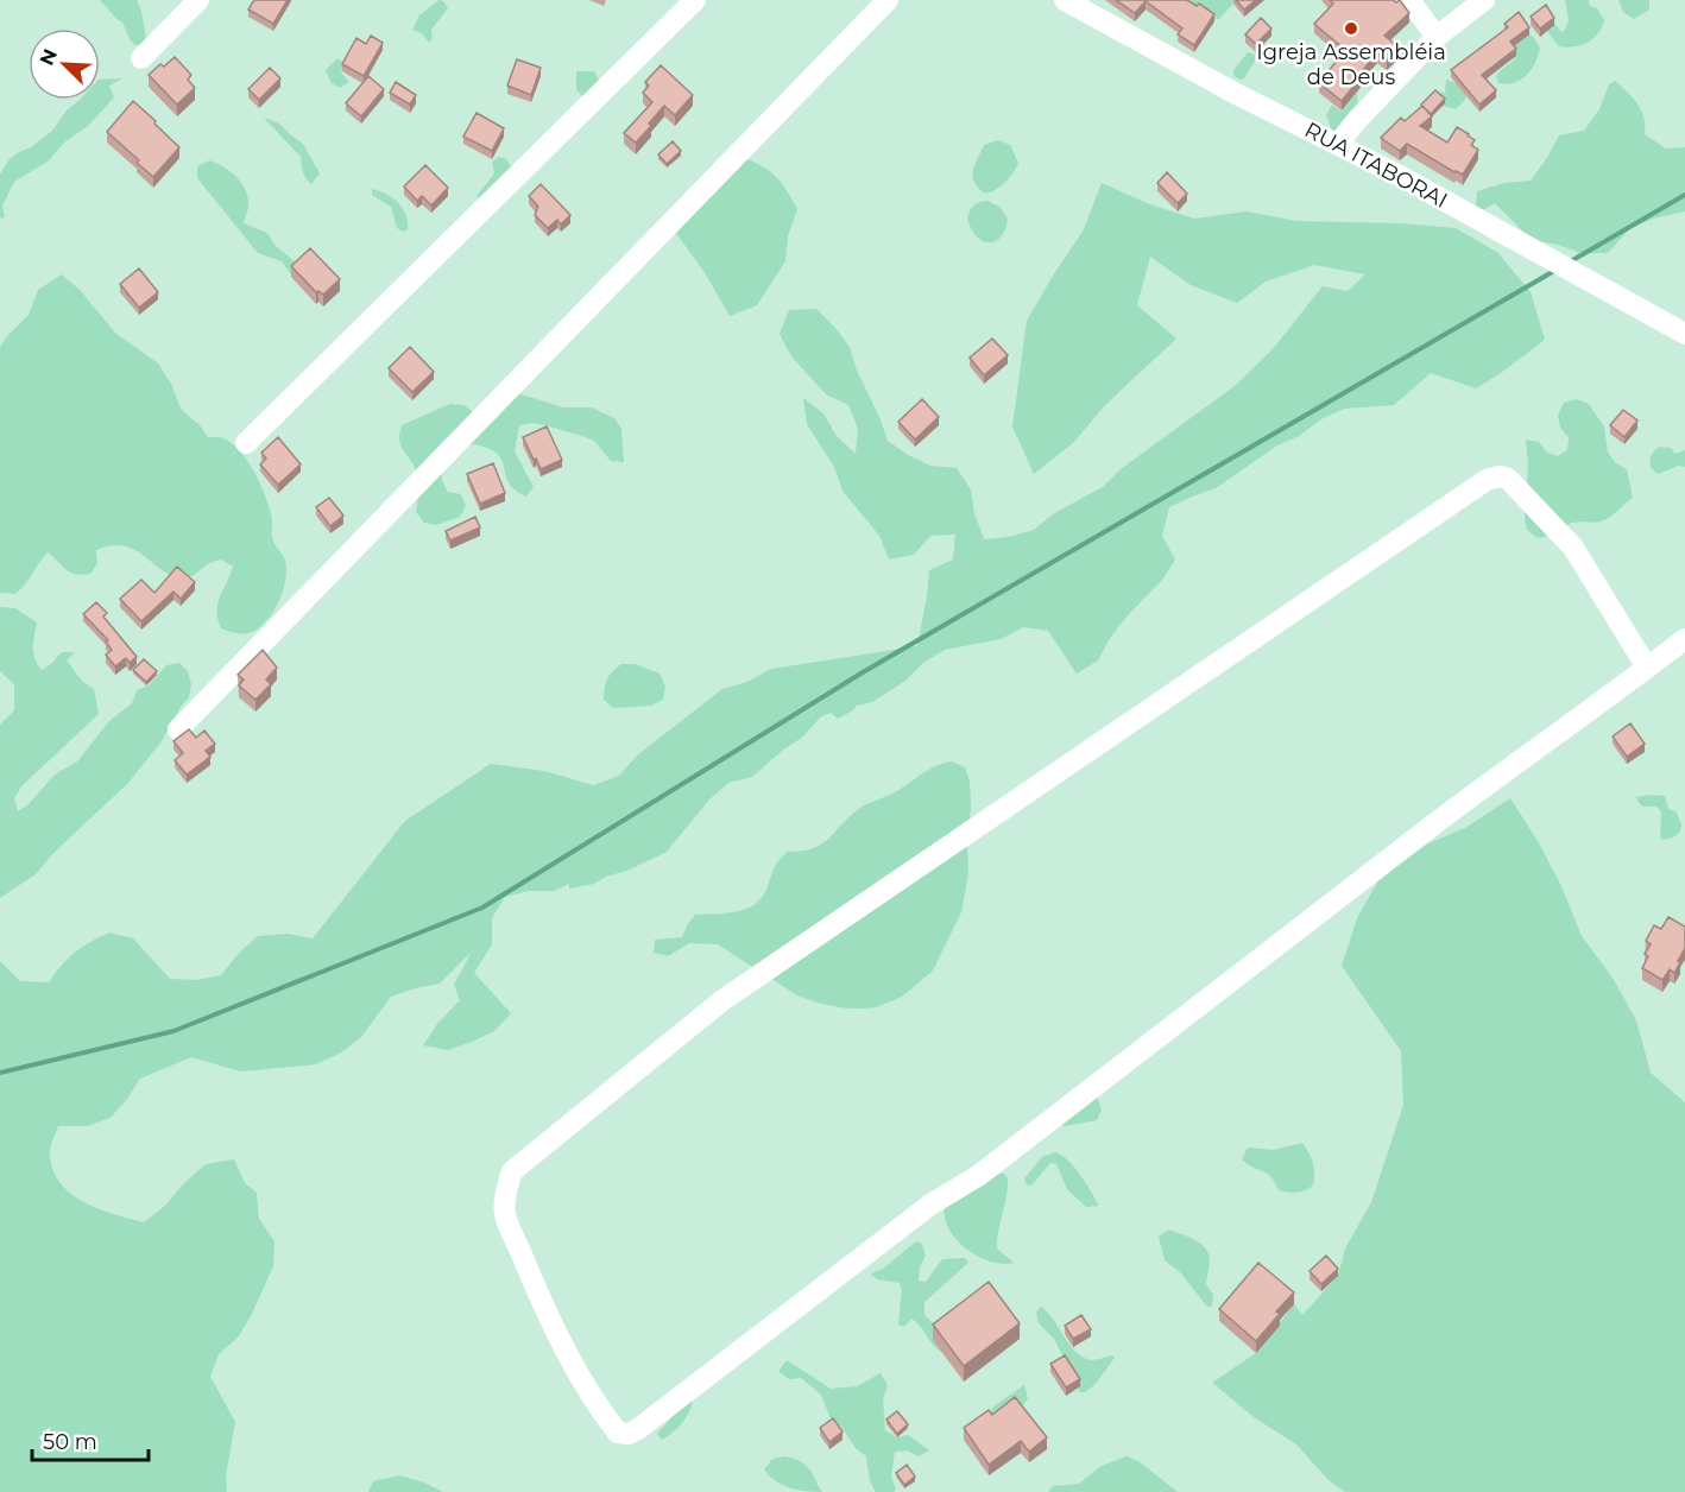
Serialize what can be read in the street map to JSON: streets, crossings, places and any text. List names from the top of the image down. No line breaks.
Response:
{"streets":{"street":["RUA ITABORAI"]},"places":["Igreja Assembléia de Deus"],"scale_bar":"50 m","north":"top left"}
